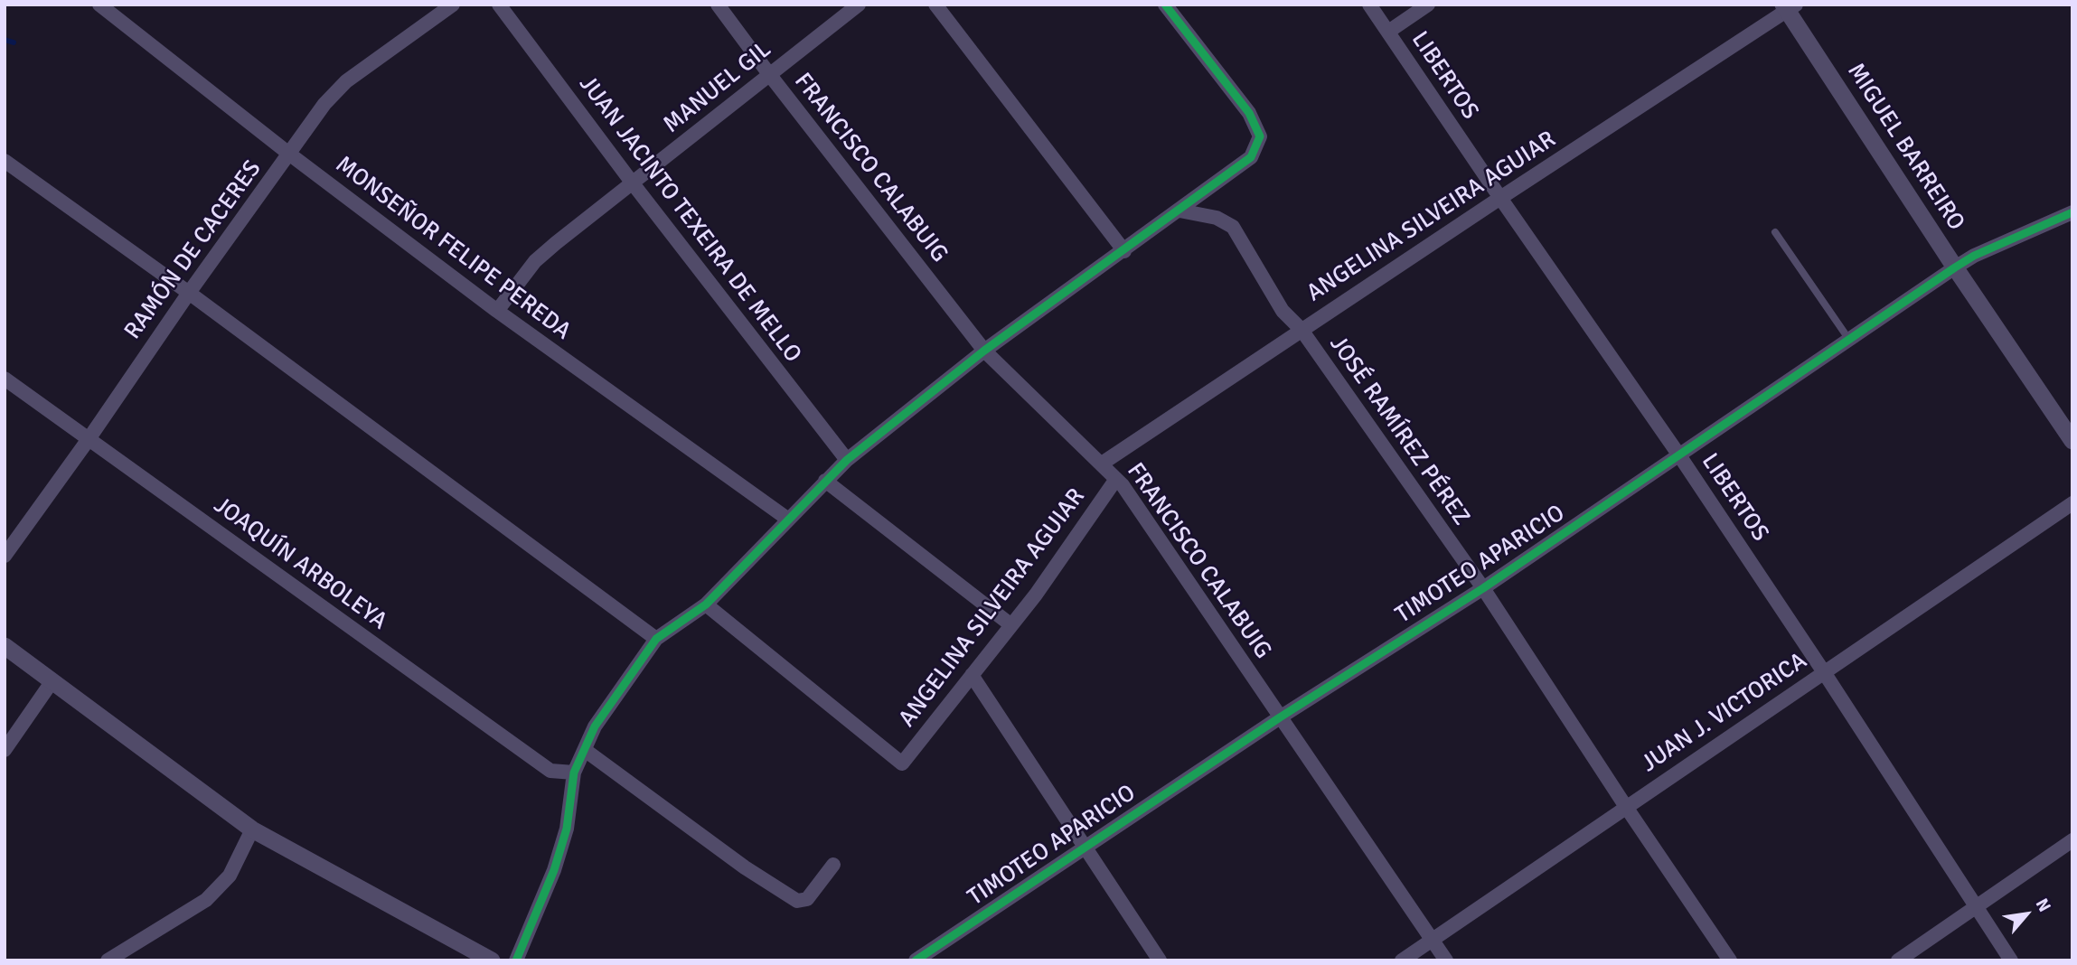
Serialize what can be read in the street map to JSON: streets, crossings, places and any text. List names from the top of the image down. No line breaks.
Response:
{"streets":{"street":["LIBERTOS","MANUEL GIL","MIGUEL BARREIRO","FRANCISCO CALABUIG","ANGELINA SILVEIRA AGUIAR","JUAN JACINTO TEXEIRA DE MELLO","MONSEÑOR FELIPE PEREDA","RAMÓN DE CACERES","JOSÉ RAMÍREZ PÉREZ","JOAQUÍN ARBOLEYA","TIMOTEO APARICIO","JUAN J. VICTORICA"]},"crossings":[["LIBERTOS","ANGELINA SILVEIRA AGUIAR"],["LIBERTOS","TIMOTEO APARICIO"],["LIBERTOS","JUAN J. VICTORICA"],["MANUEL GIL","FRANCISCO CALABUIG"],["MANUEL GIL","JUAN JACINTO TEXEIRA DE MELLO"],["MANUEL GIL","MONSEÑOR FELIPE PEREDA"],["MIGUEL BARREIRO","ANGELINA SILVEIRA AGUIAR"],["MIGUEL BARREIRO","TIMOTEO APARICIO"],["FRANCISCO CALABUIG","ANGELINA SILVEIRA AGUIAR"],["FRANCISCO CALABUIG","TIMOTEO APARICIO"],["FRANCISCO CALABUIG","JUAN J. VICTORICA"],["ANGELINA SILVEIRA AGUIAR","JOSÉ RAMÍREZ PÉREZ"],["MONSEÑOR FELIPE PEREDA","RAMÓN DE CACERES"],["RAMÓN DE CACERES","JOAQUÍN ARBOLEYA"],["JOSÉ RAMÍREZ PÉREZ","TIMOTEO APARICIO"],["JOSÉ RAMÍREZ PÉREZ","JUAN J. VICTORICA"]],"north":"top right"}
